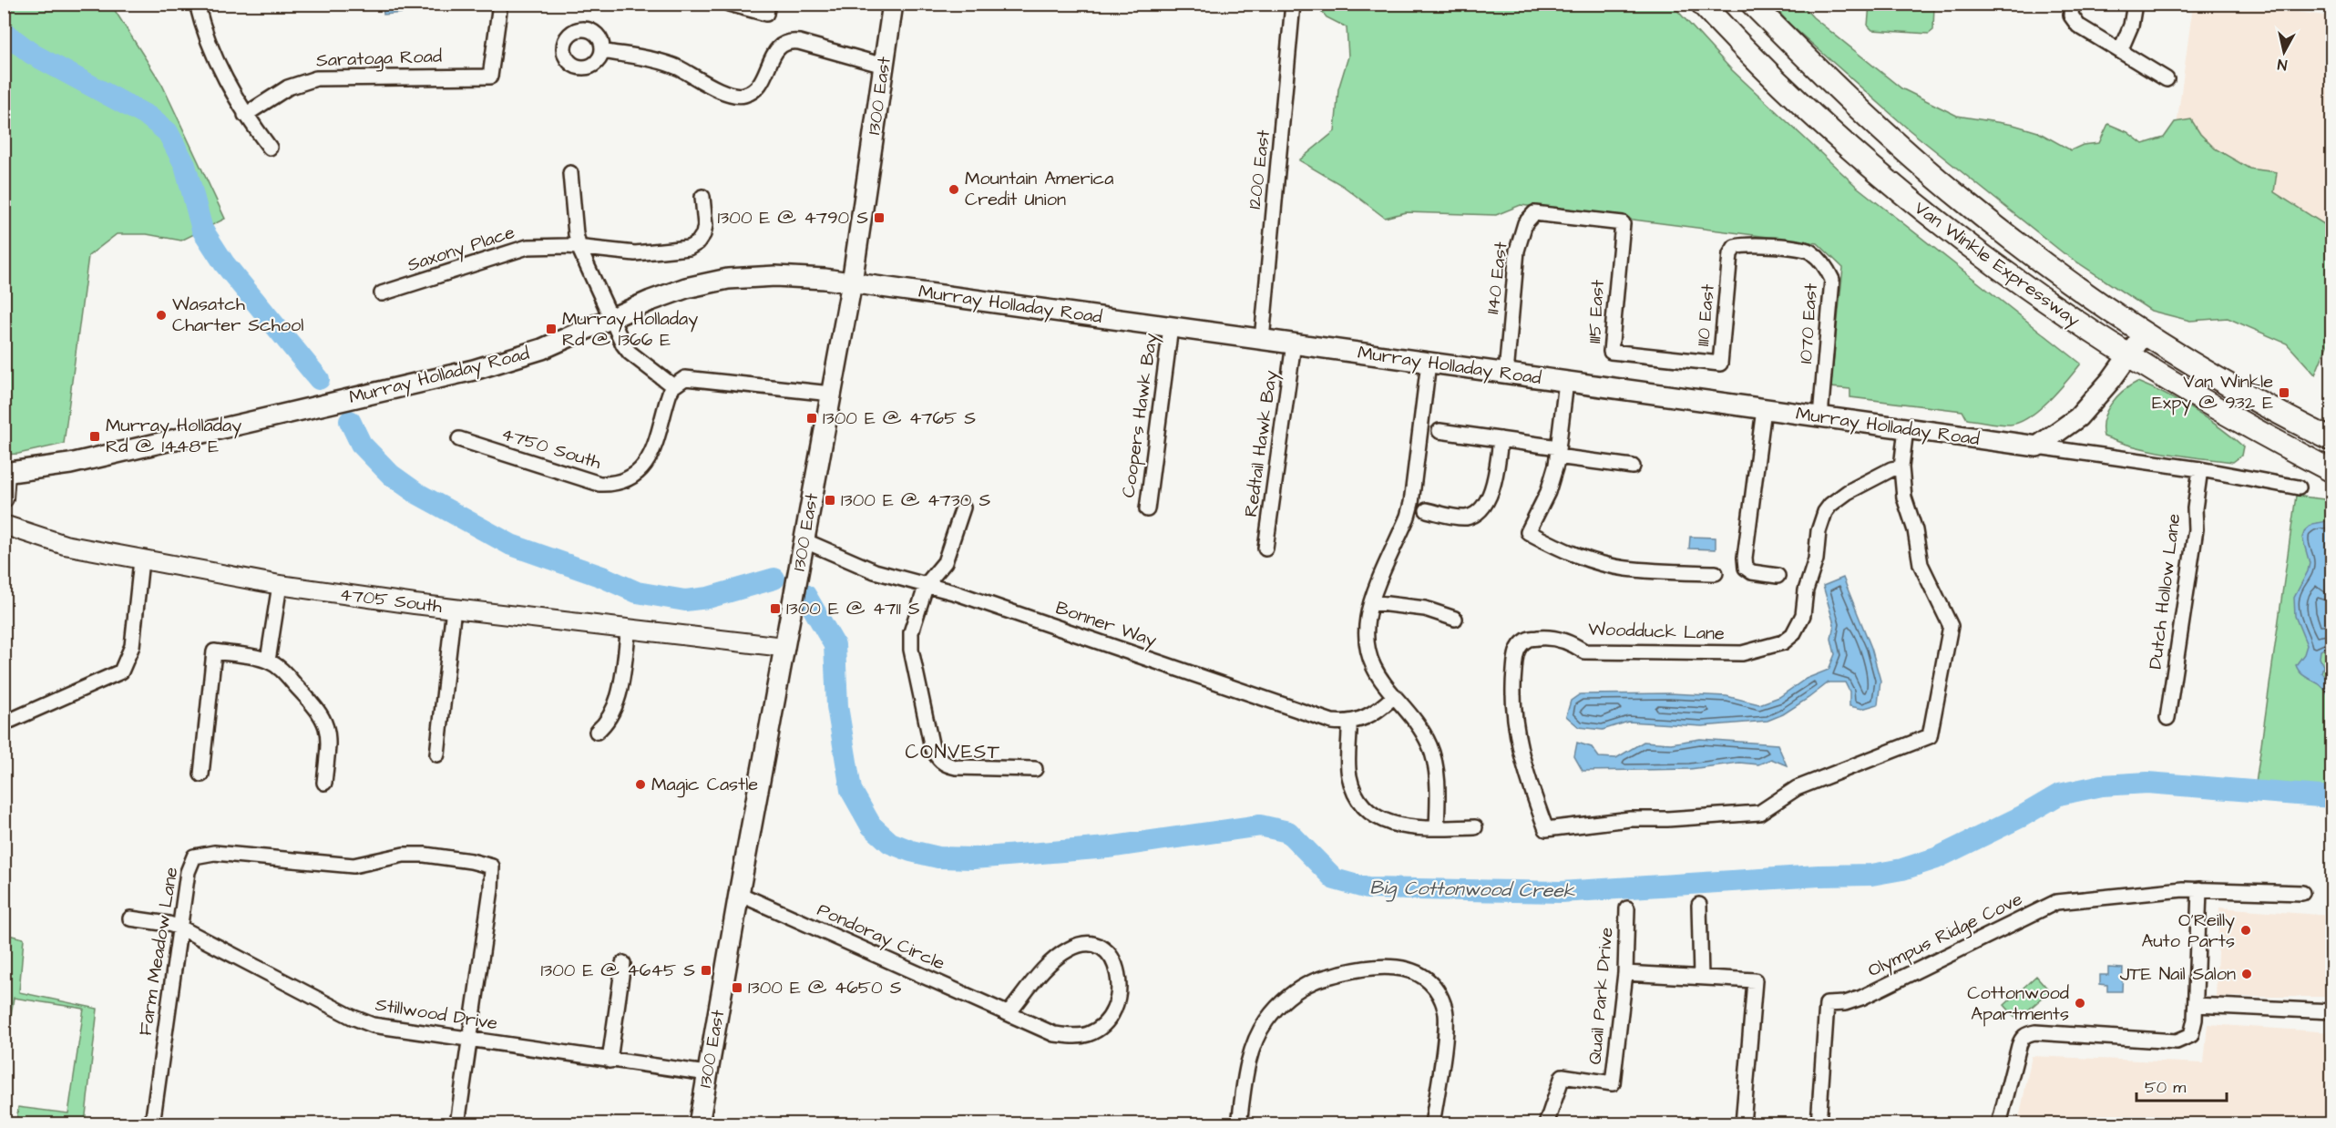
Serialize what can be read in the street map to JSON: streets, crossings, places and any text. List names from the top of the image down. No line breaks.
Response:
{"streets":{"main road":["1300 East","Van Winkle Expressway","Murray Holladay Road"],"street":["Saratoga Road","1200 East","Saxony Place","1140 East","1115 East","1110 East","1070 East","Coopers Hawk Bay","Redtail Hawk Bay","4750 South","Dutch Hollow Lane","4705 South","Bonner Way","Woodduck Lane","Olympus Ridge Cove","Pondoray Circle","Farm Meadow Lane","Quail Park Drive","Stillwood Drive"]},"crossings":[["1300 East","Murray Holladay Road"],["1300 East","4705 South"],["1300 East","Bonner Way"],["1300 East","Pondoray Circle"],["1300 East","Stillwood Drive"],["1200 East","Murray Holladay Road"],["1140 East","Murray Holladay Road"],["1140 East","1115 East"],["Murray Holladay Road","1070 East"],["Murray Holladay Road","Coopers Hawk Bay"],["Murray Holladay Road","Redtail Hawk Bay"],["Murray Holladay Road","Dutch Hollow Lane"],["1115 East","1110 East"],["1110 East","1070 East"],["Farm Meadow Lane","Stillwood Drive"]],"districts":["CONVEST"],"water":["Big Cottonwood Creek"],"places":{"other":["Mountain America Credit Union","Wasatch Charter School","Magic Castle","O'Reilly Auto Parts","JTE Nail Salon","Cottonwood Apartments"],"transit":["1300 E @ 4790 S","Murray Holladay Rd @ 1366 E","Van Winkle Expy @ 932 E","1300 E @ 4765 S","Murray Holladay Rd @ 1448 E","1300 E @ 4730 S","1300 E @ 4711 S","1300 E @ 4645 S","1300 E @ 4650 S"]},"scale_bar":"50 m","north":"bottom"}
